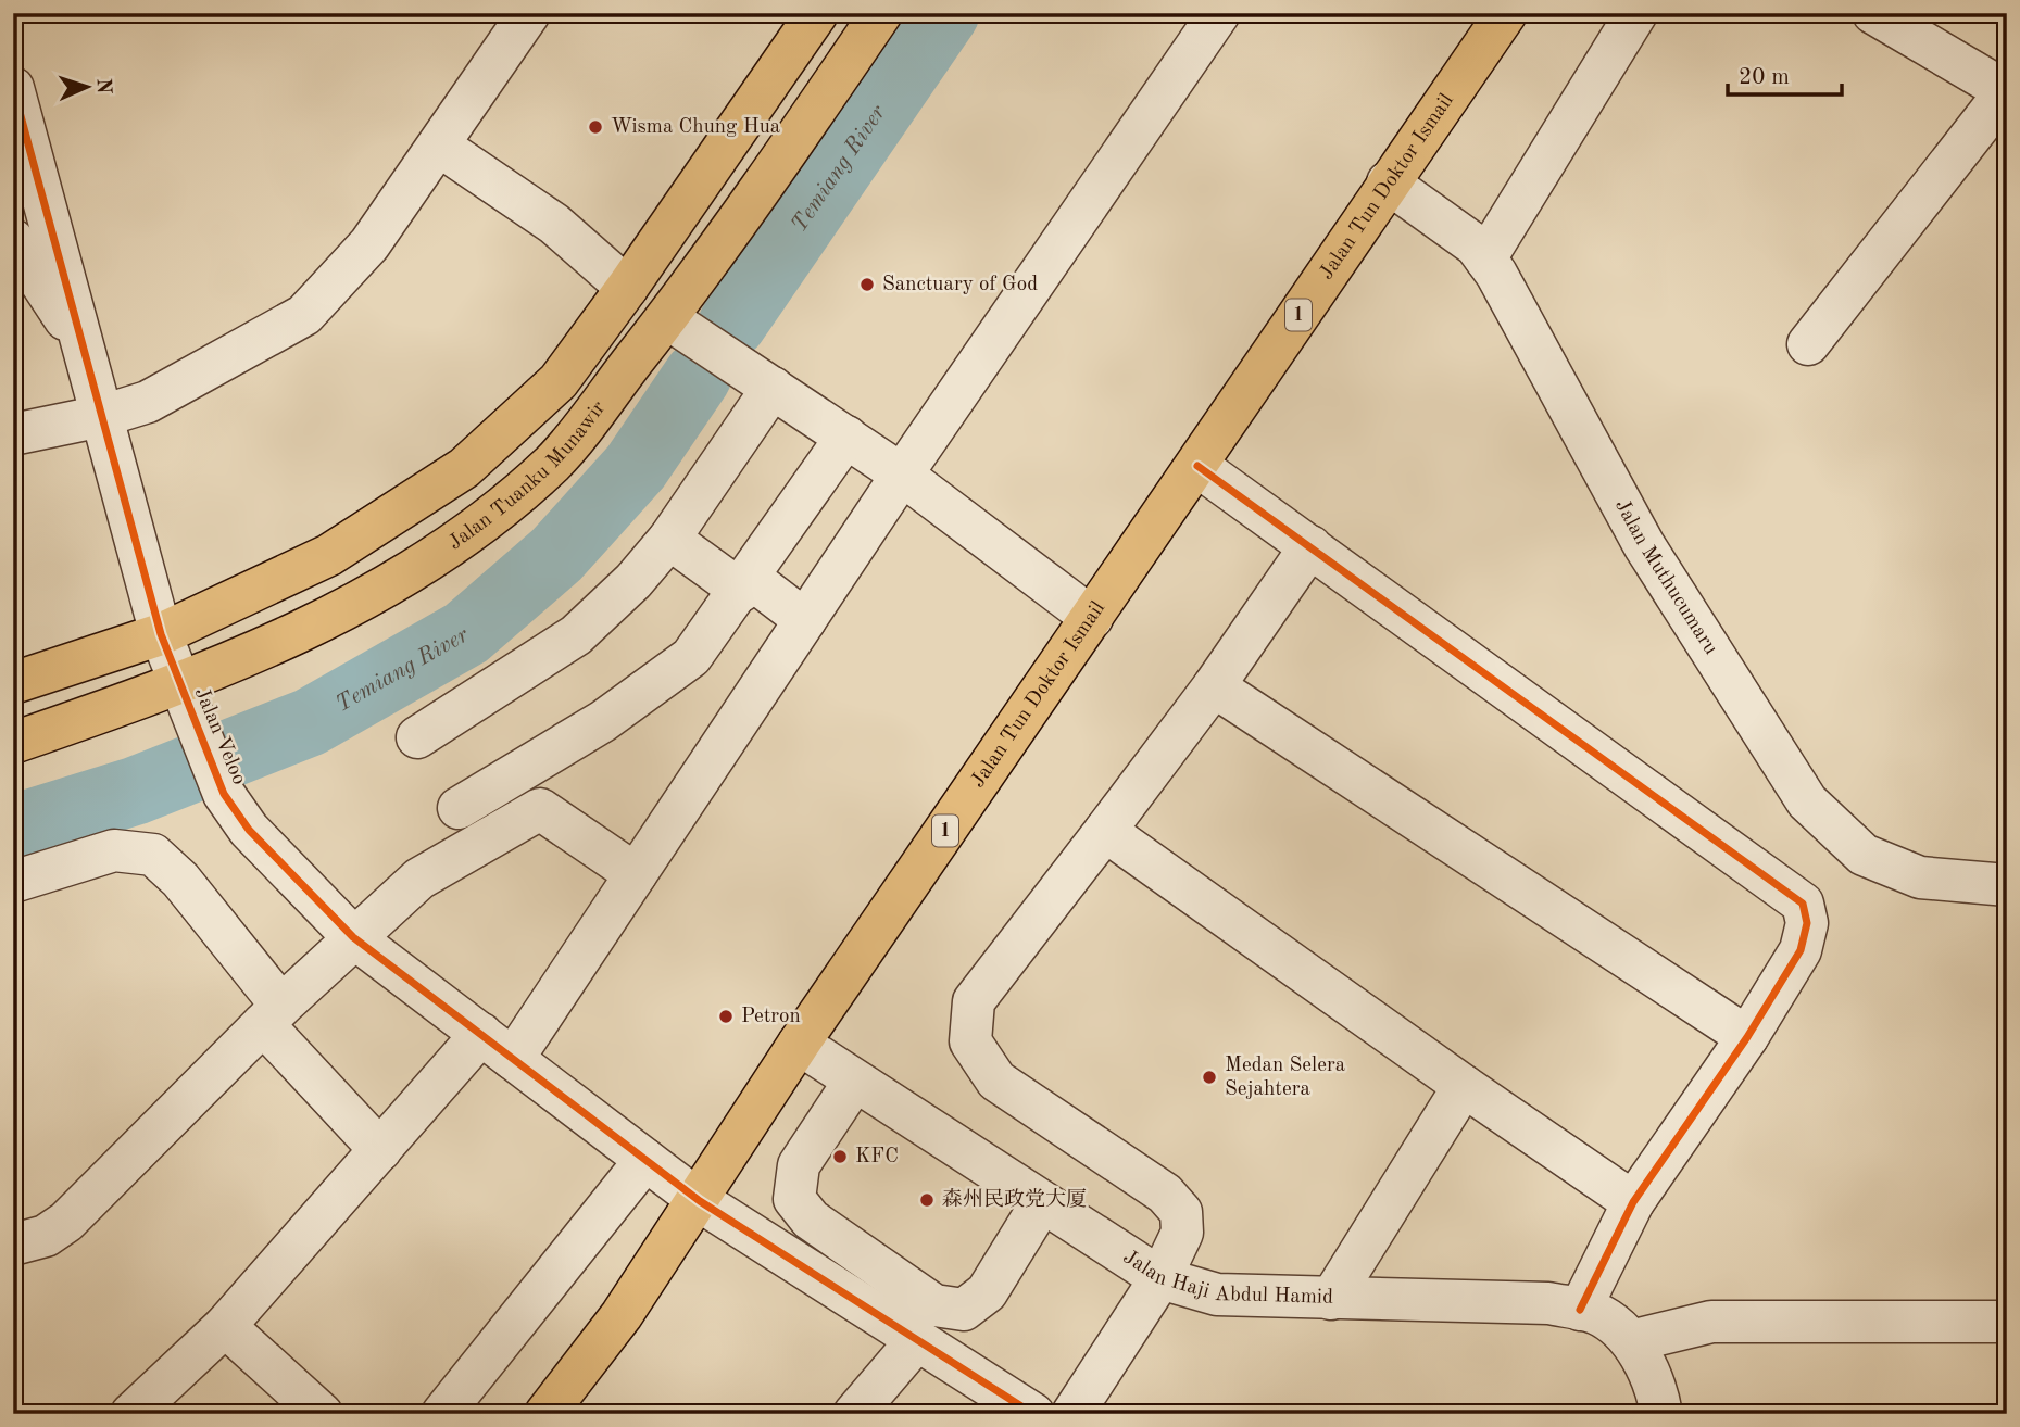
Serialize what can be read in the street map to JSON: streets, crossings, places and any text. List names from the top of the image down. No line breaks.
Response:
{"streets":{"main road":["Jalan Tun Doktor Ismail","1","Jalan Tuanku Munawir"],"street":["Jalan Muthucumaru","Jalan Veloo","Jalan Haji Abdul Hamid"]},"crossings":[["Jalan Tun Doktor Ismail","Jalan Muthucumaru"],["Jalan Tun Doktor Ismail","Jalan Veloo"],["Jalan Tun Doktor Ismail","Jalan Haji Abdul Hamid"],["Jalan Tuanku Munawir","Jalan Veloo"]],"water":["Temiang River"],"places":["Wisma Chung Hua","Sanctuary of God","Petron","Medan Selera Sejahtera","KFC","森州民政党大厦"],"scale_bar":"20 m","north":"right"}
